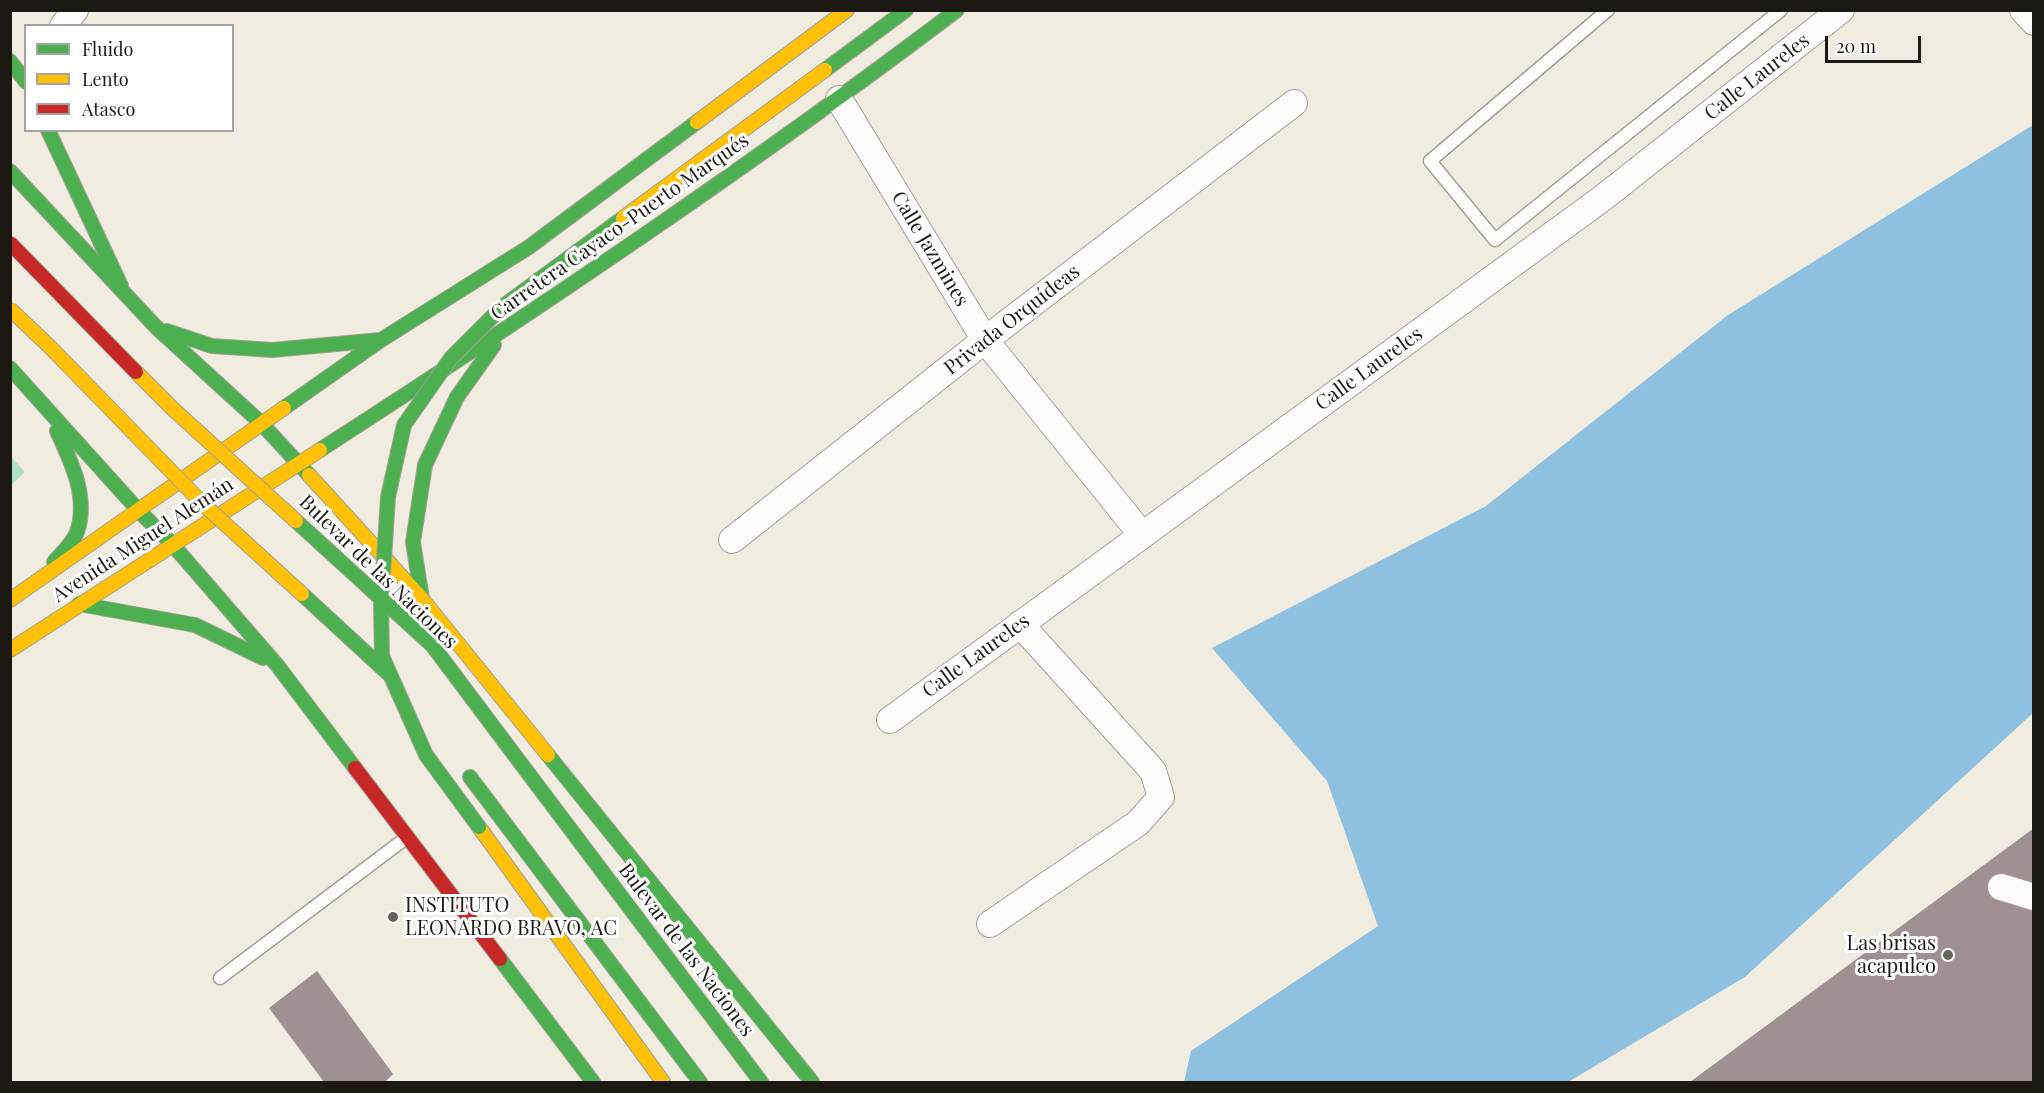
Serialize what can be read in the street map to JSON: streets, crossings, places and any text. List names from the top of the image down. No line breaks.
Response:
{"streets":{"main road":["Carretera Cayaco-Puerto Marqués","Avenida Miguel Alemán","Bulevar de las Naciones"],"street":["Calle Laureles","Calle Jazmines","Privada Orquídeas"]},"crossings":[["Calle Laureles","Calle Jazmines"],["Carretera Cayaco-Puerto Marqués","Calle Jazmines"],["Carretera Cayaco-Puerto Marqués","Avenida Miguel Alemán"],["Calle Jazmines","Privada Orquídeas"]],"places":["INSTITUTO LEONARDO BRAVO, AC","Las brisas acapulco"],"legend":["Fluido","Lento","Atasco"],"scale_bar":"20 m"}
